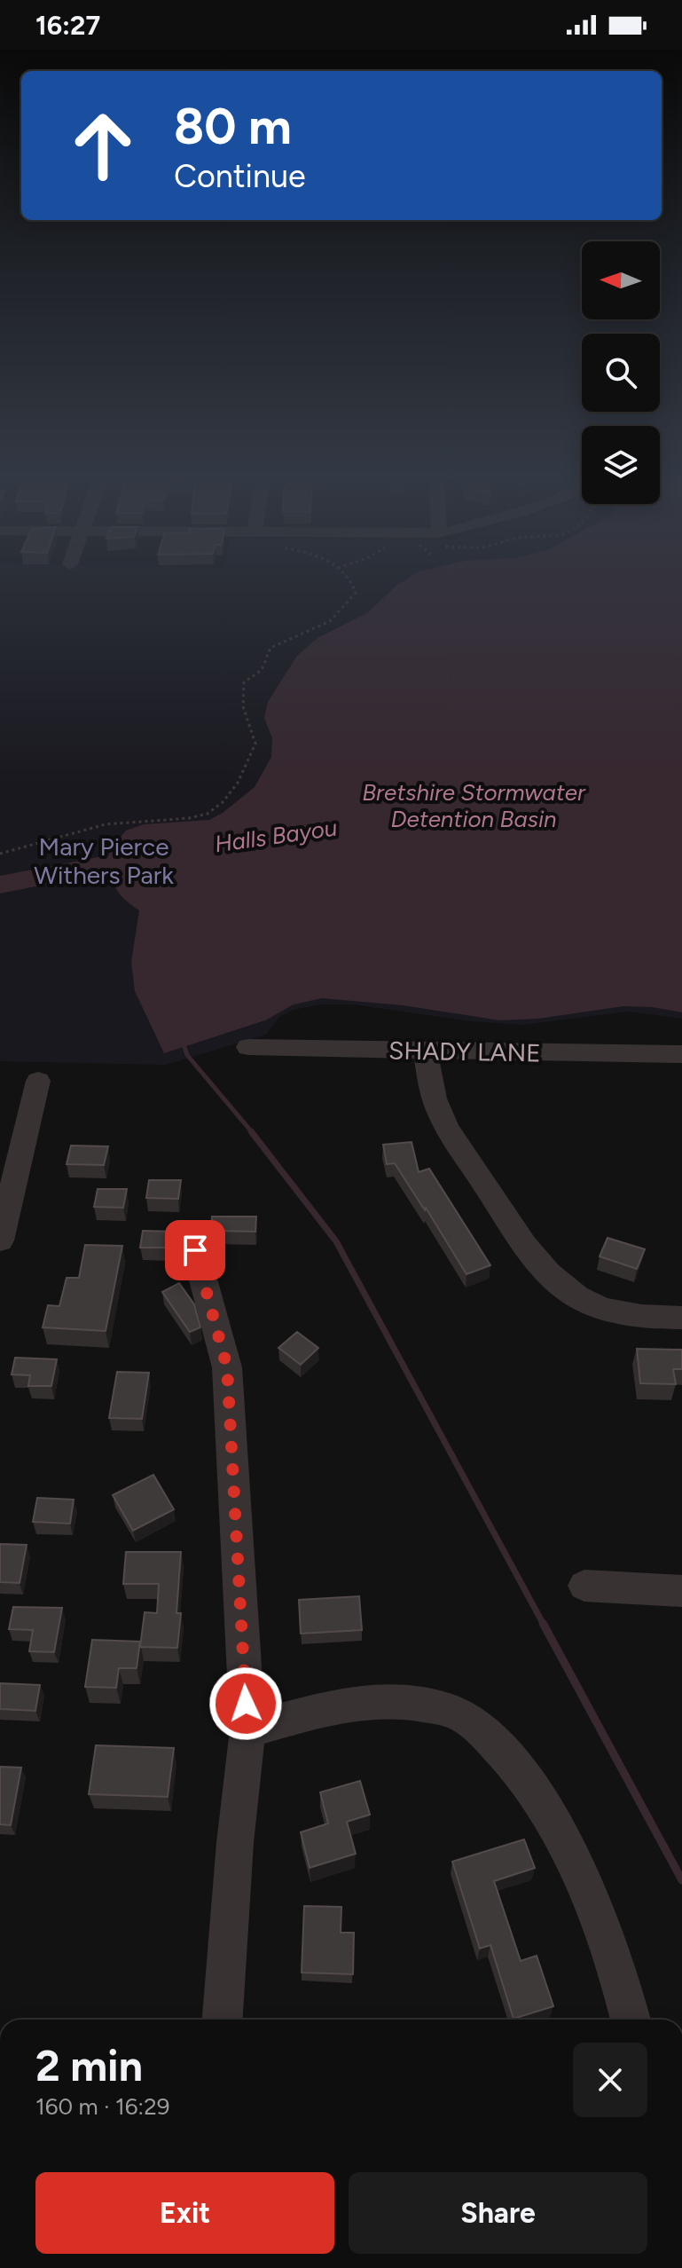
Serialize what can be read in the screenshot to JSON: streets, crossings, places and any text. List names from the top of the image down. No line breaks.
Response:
{"streets":{"street":["SHADY LANE"]},"water":["Bretshire Stormwater Detention Basin","Halls Bayou"],"parks":["Mary Pierce Withers Park"],"north":"left","page":{"status":"16:27","turn":["80 m","Continue"],"heading":["2 min","160 m · 16:29"],"buttons":["Exit","Share"]}}
